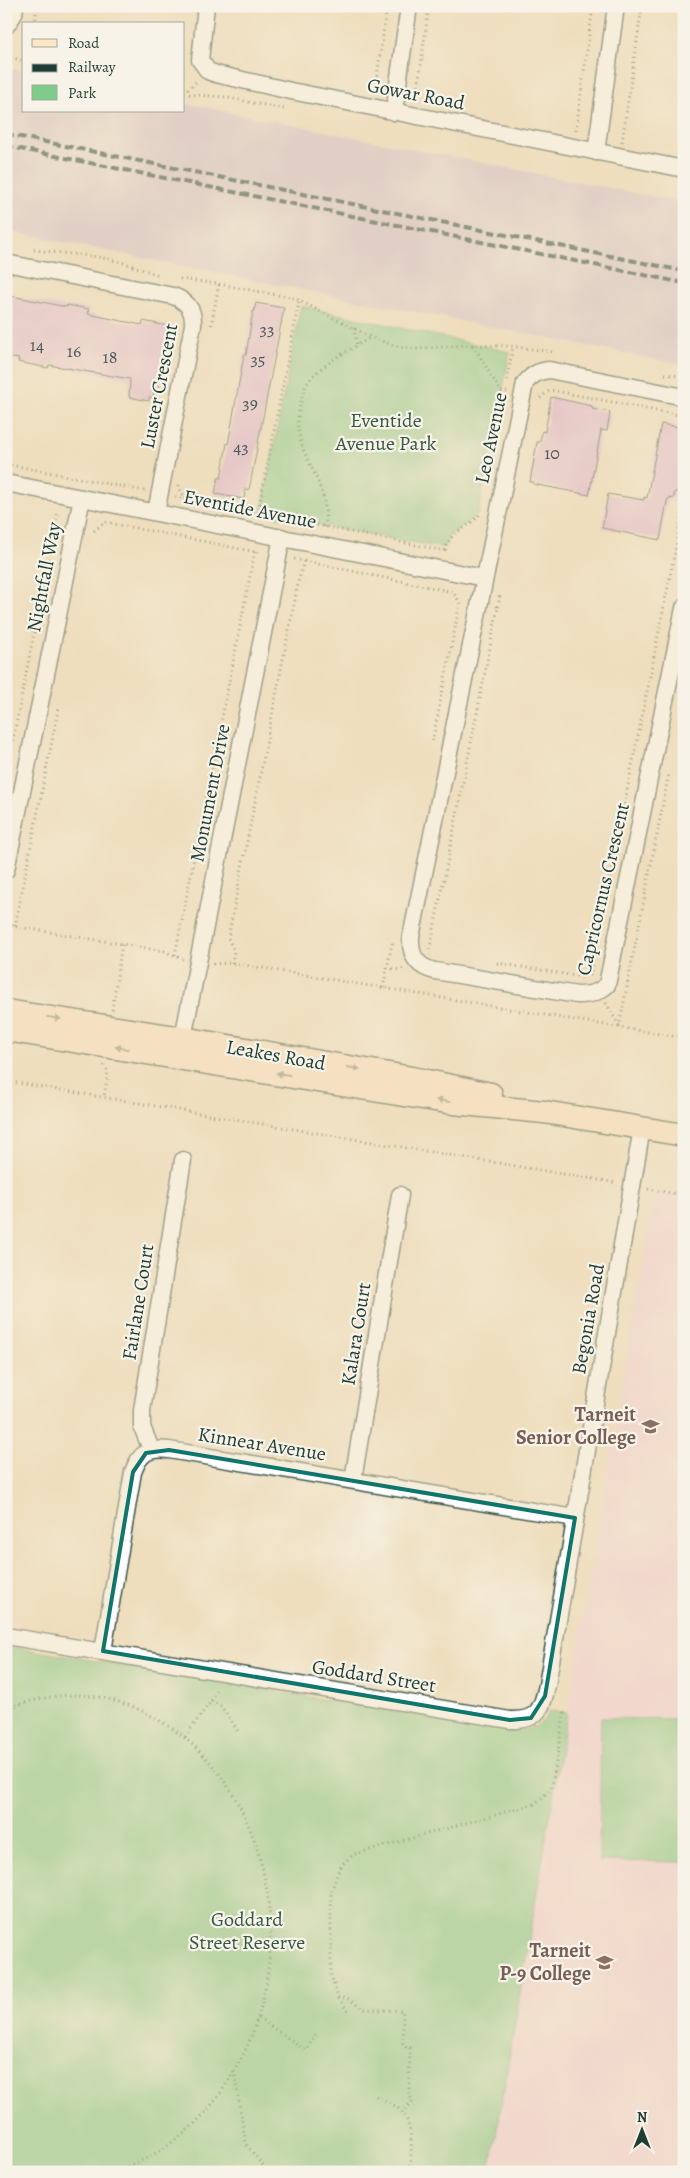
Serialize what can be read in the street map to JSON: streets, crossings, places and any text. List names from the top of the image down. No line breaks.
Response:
{"streets":{"main road":["Leakes Road"],"street":["Gowar Road","Luster Crescent","Leo Avenue","Eventide Avenue","Nightfall Way","Monument Drive","Capricornus Crescent","Fairlane Court","Begonia Road","Kalara Court","Kinnear Avenue","Goddard Street"]},"crossings":[["Luster Crescent","Eventide Avenue"],["Leo Avenue","Eventide Avenue"],["Leo Avenue","Capricornus Crescent"],["Eventide Avenue","Nightfall Way"],["Eventide Avenue","Monument Drive"],["Eventide Avenue","Capricornus Crescent"],["Monument Drive","Leakes Road"],["Leakes Road","Begonia Road"],["Fairlane Court","Kinnear Avenue"],["Begonia Road","Kinnear Avenue"],["Begonia Road","Goddard Street"],["Kalara Court","Kinnear Avenue"],["Kinnear Avenue","Goddard Street"]],"parks":["Eventide Avenue Park","Goddard Street Reserve"],"places":{"school or university":["Tarneit Senior College","Tarneit P-9 College"]},"house_numbers":["33","14","16","18","35","39","43","10"],"legend":["Road","Railway","Park"],"north":"top"}
